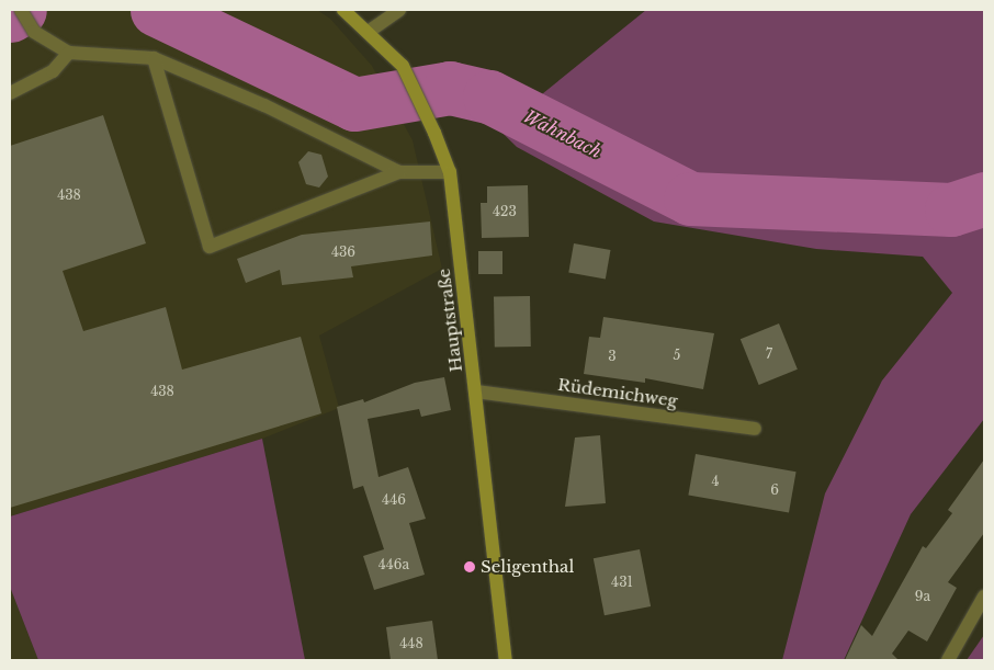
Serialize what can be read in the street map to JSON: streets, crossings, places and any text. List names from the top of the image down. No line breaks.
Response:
{"streets":{"main road":["Hauptstraße"],"street":["Rüdemichweg"]},"crossings":[["Hauptstraße","Rüdemichweg"]],"water":["Wahnbach"],"places":["Seligenthal"],"house_numbers":["438","423","436","7","5","3","438","4","6","446","446a","431","9a","448"]}
